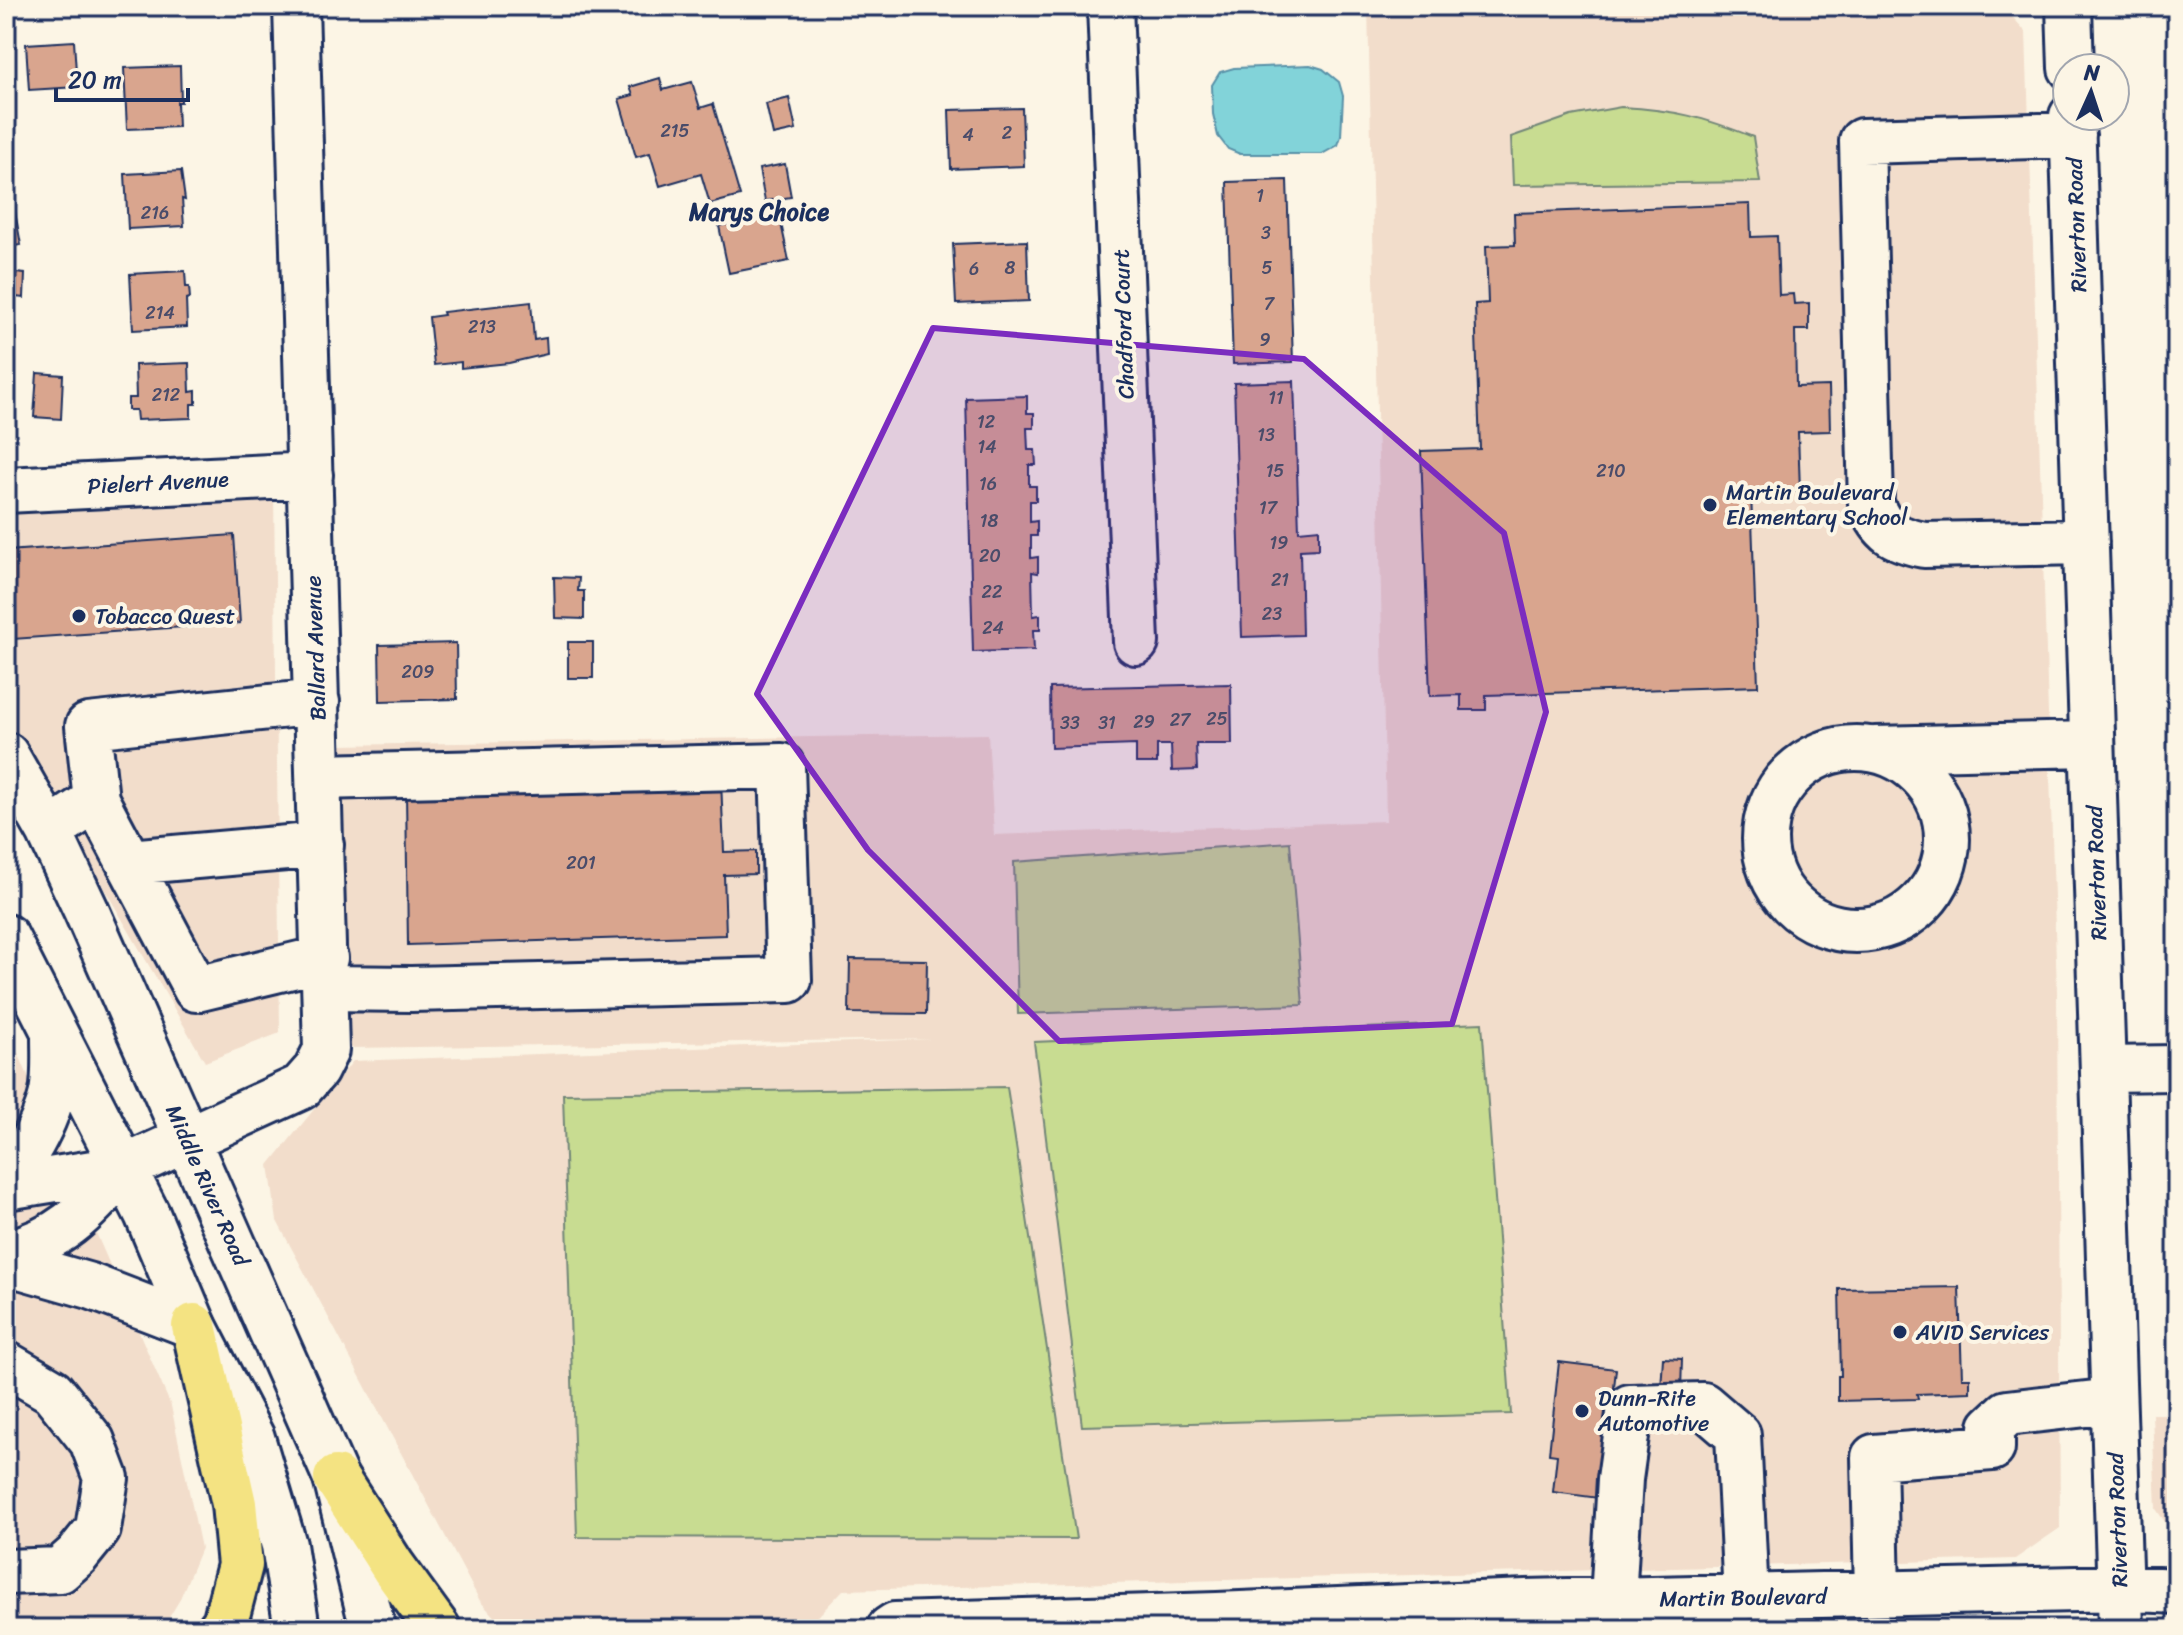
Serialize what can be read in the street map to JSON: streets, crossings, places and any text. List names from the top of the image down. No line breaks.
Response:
{"streets":{"street":["Riverton Road","Chadford Court","Pielert Avenue","Ballard Avenue","Middle River Road","Martin Boulevard"]},"crossings":[["Riverton Road","Martin Boulevard"],["Pielert Avenue","Ballard Avenue"],["Ballard Avenue","Middle River Road"]],"districts":["Marys Choice"],"places":["Martin Boulevard Elementary School","Tobacco Quest","AVID Services","Dunn-Rite Automotive"],"house_numbers":["215","2","4","1","216","3","8","5","6","7","214","213","9","212","11","12","13","14","15","210","16","17","18","19","20","21","22","23","24","209","25","27","29","33","31","201"],"scale_bar":"20 m","north":"top"}
